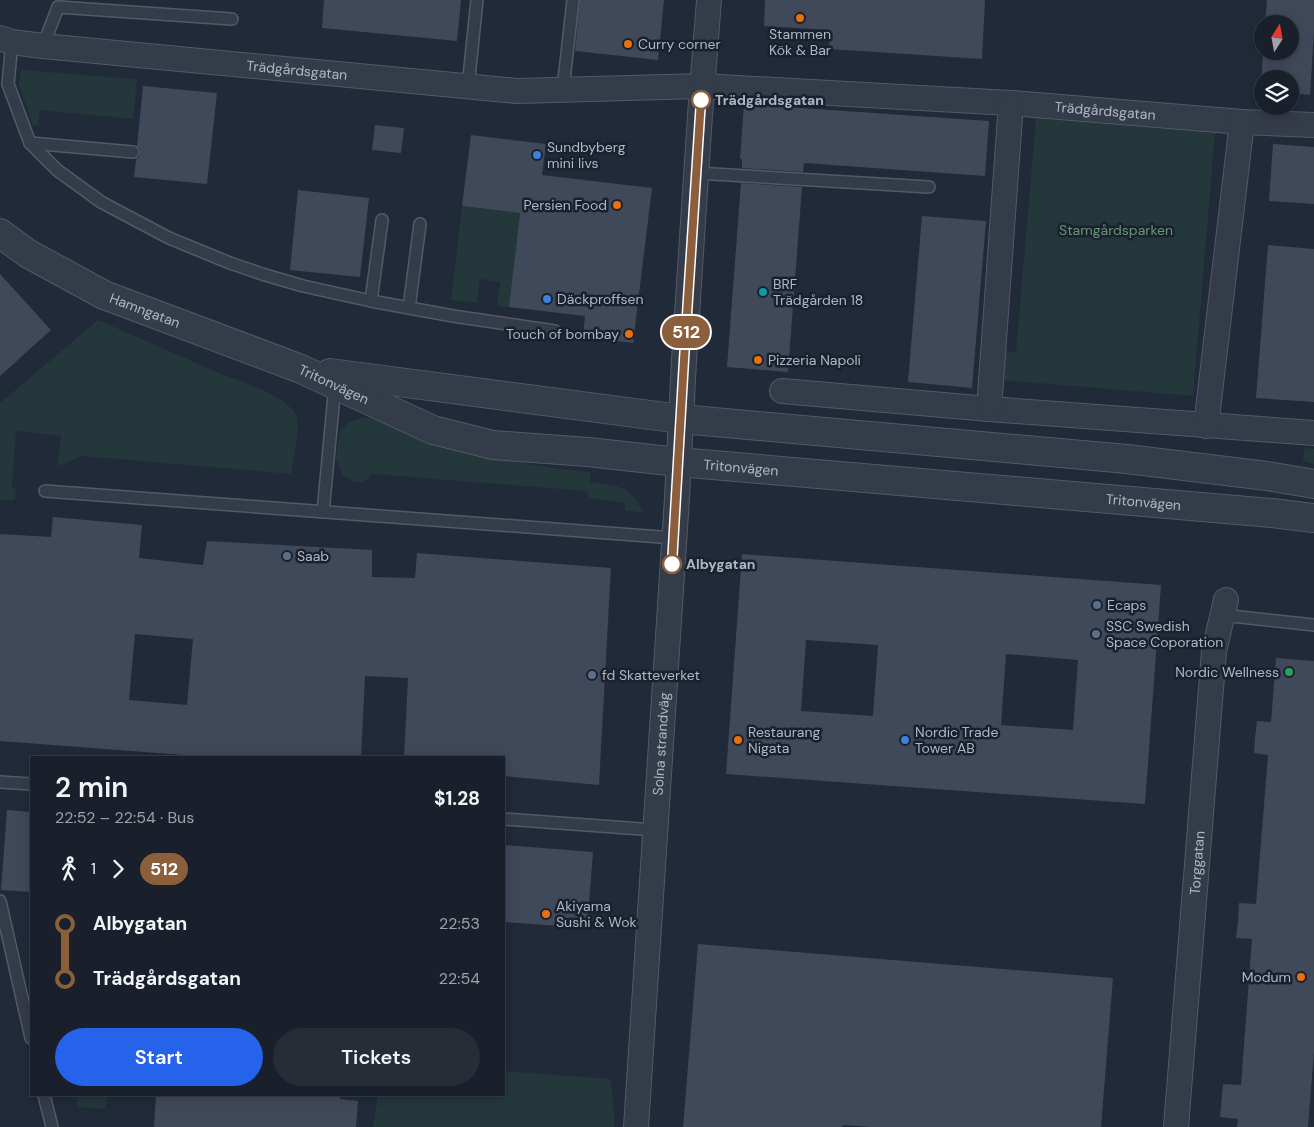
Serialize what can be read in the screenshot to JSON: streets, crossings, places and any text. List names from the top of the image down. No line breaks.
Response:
{"streets":{"street":["Trädgårdsgatan","Hamngatan","Tritonvägen","Solna strandväg","Torggatan"]},"crossings":[["Hamngatan","Tritonvägen"],["Tritonvägen","Solna strandväg"]],"parks":["Stamgårdsparken"],"places":["Stammen Kök & Bar","Curry corner","Trädgårdsgatan","Sundbyberg mini livs","Persien Food","BRF Trädgården 18","Däckproffsen","Touch of bombay","Pizzeria Napoli","Saab","Albygatan","Ecaps","SSC Swedish Space Coporation","Nordic Wellness","fd Skatteverket","Restaurang Nigata","Nordic Trade Tower AB","Akiyama Sushi & Wok","Modum"],"lines":["bus line 512"],"north":"top","page":{"on_map":"512","heading":["2 min","22:52 – 22:54 · Bus","$1.28"],"legs":["1","512"],"list":[{"name":"Albygatan","value":"22:53"},{"name":"Trädgårdsgatan","value":"22:54"}],"buttons":["Start","Tickets"]}}
